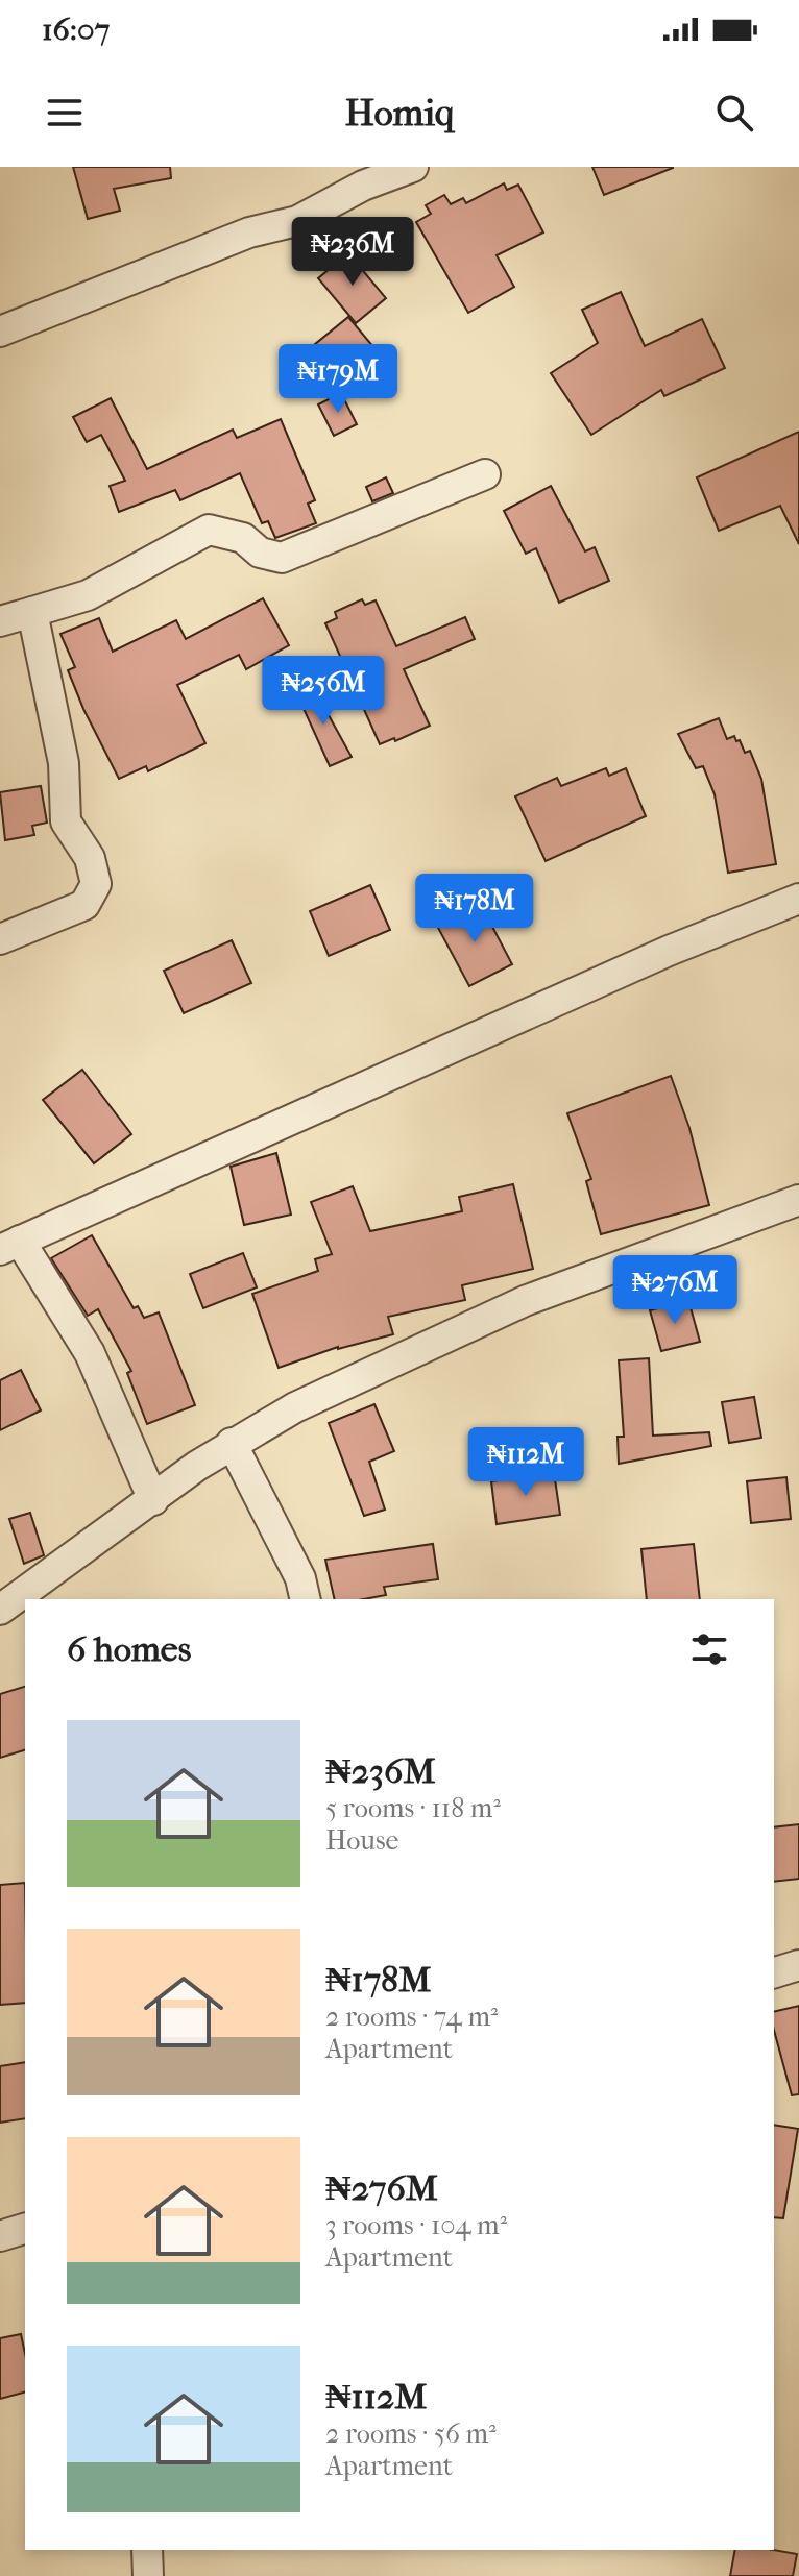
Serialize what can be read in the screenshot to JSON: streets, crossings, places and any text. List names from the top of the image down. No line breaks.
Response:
{"page":{"status":"16:07","header":"Homiq","price":["₦236M","₦179M","₦256M","₦178M","₦276M","₦112M"],"heading":"6 homes","list":[{"name":"₦236M","note":"5 rooms · 118 m² · House"},{"name":"₦178M","note":"2 rooms · 74 m² · Apartment"},{"name":"₦276M","note":"3 rooms · 104 m² · Apartment"},{"name":"₦112M","note":"2 rooms · 56 m² · Apartment"}]}}
